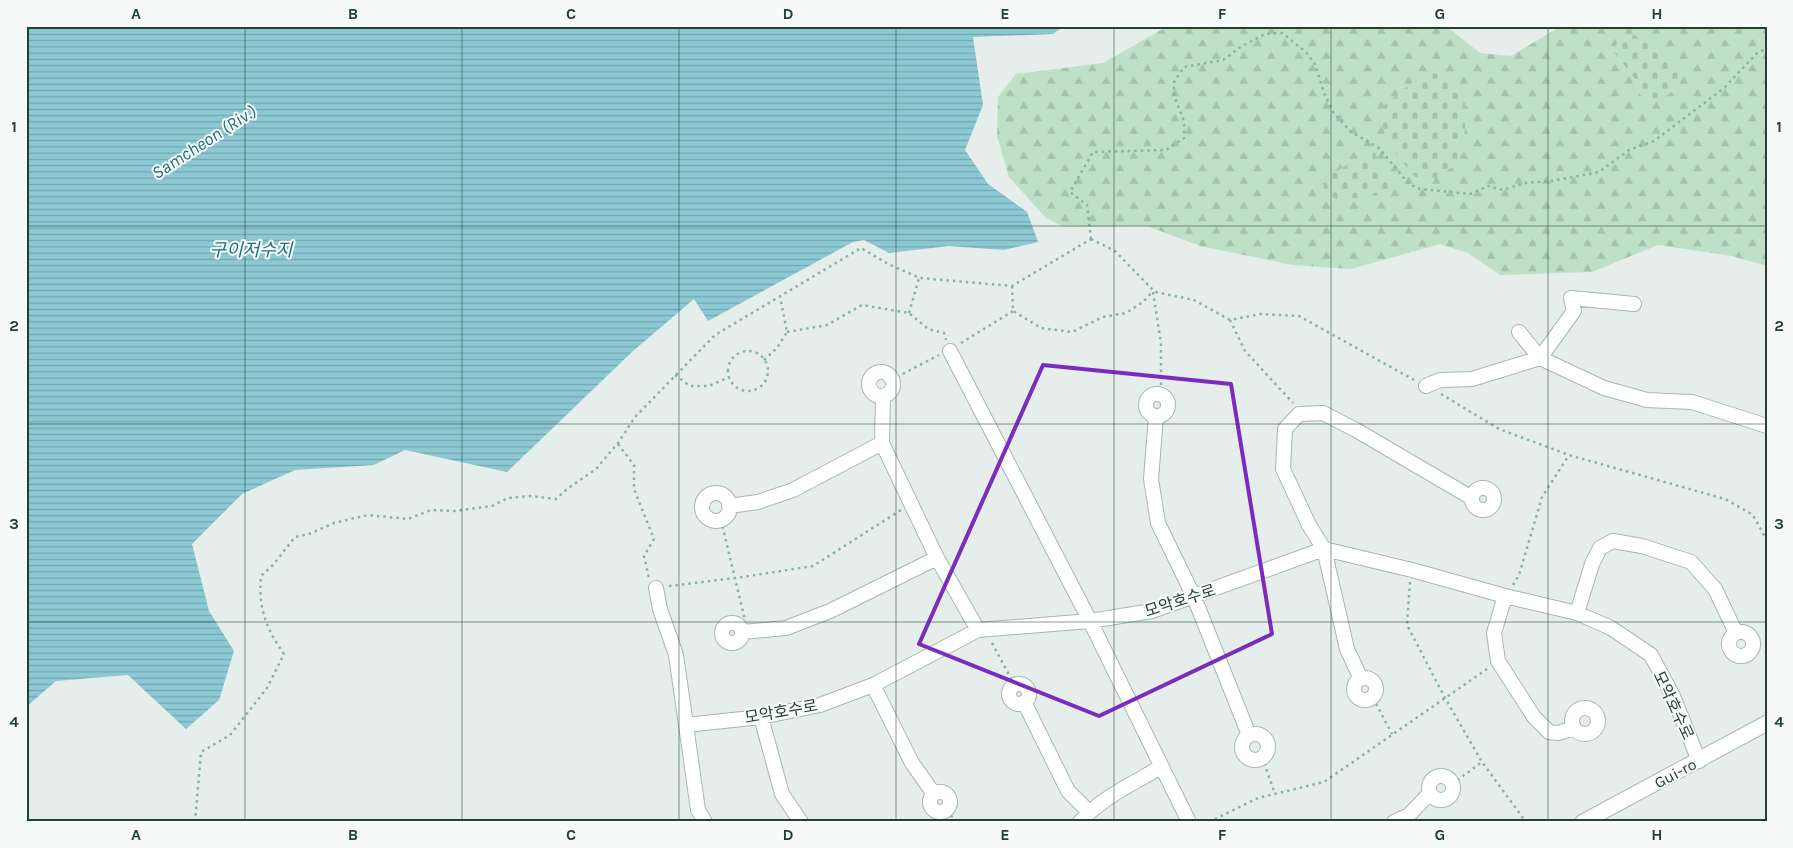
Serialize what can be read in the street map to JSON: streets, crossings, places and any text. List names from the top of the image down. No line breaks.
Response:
{"streets":{"street":["모악호수로","Gui-ro"]},"crossings":[["모악호수로","Gui-ro"]],"water":["Samcheon (Riv.)","구이저수지"],"grid":{"columns":["A","B","C","D","E","F","G","H"],"rows":["1","2","3","4"]}}
